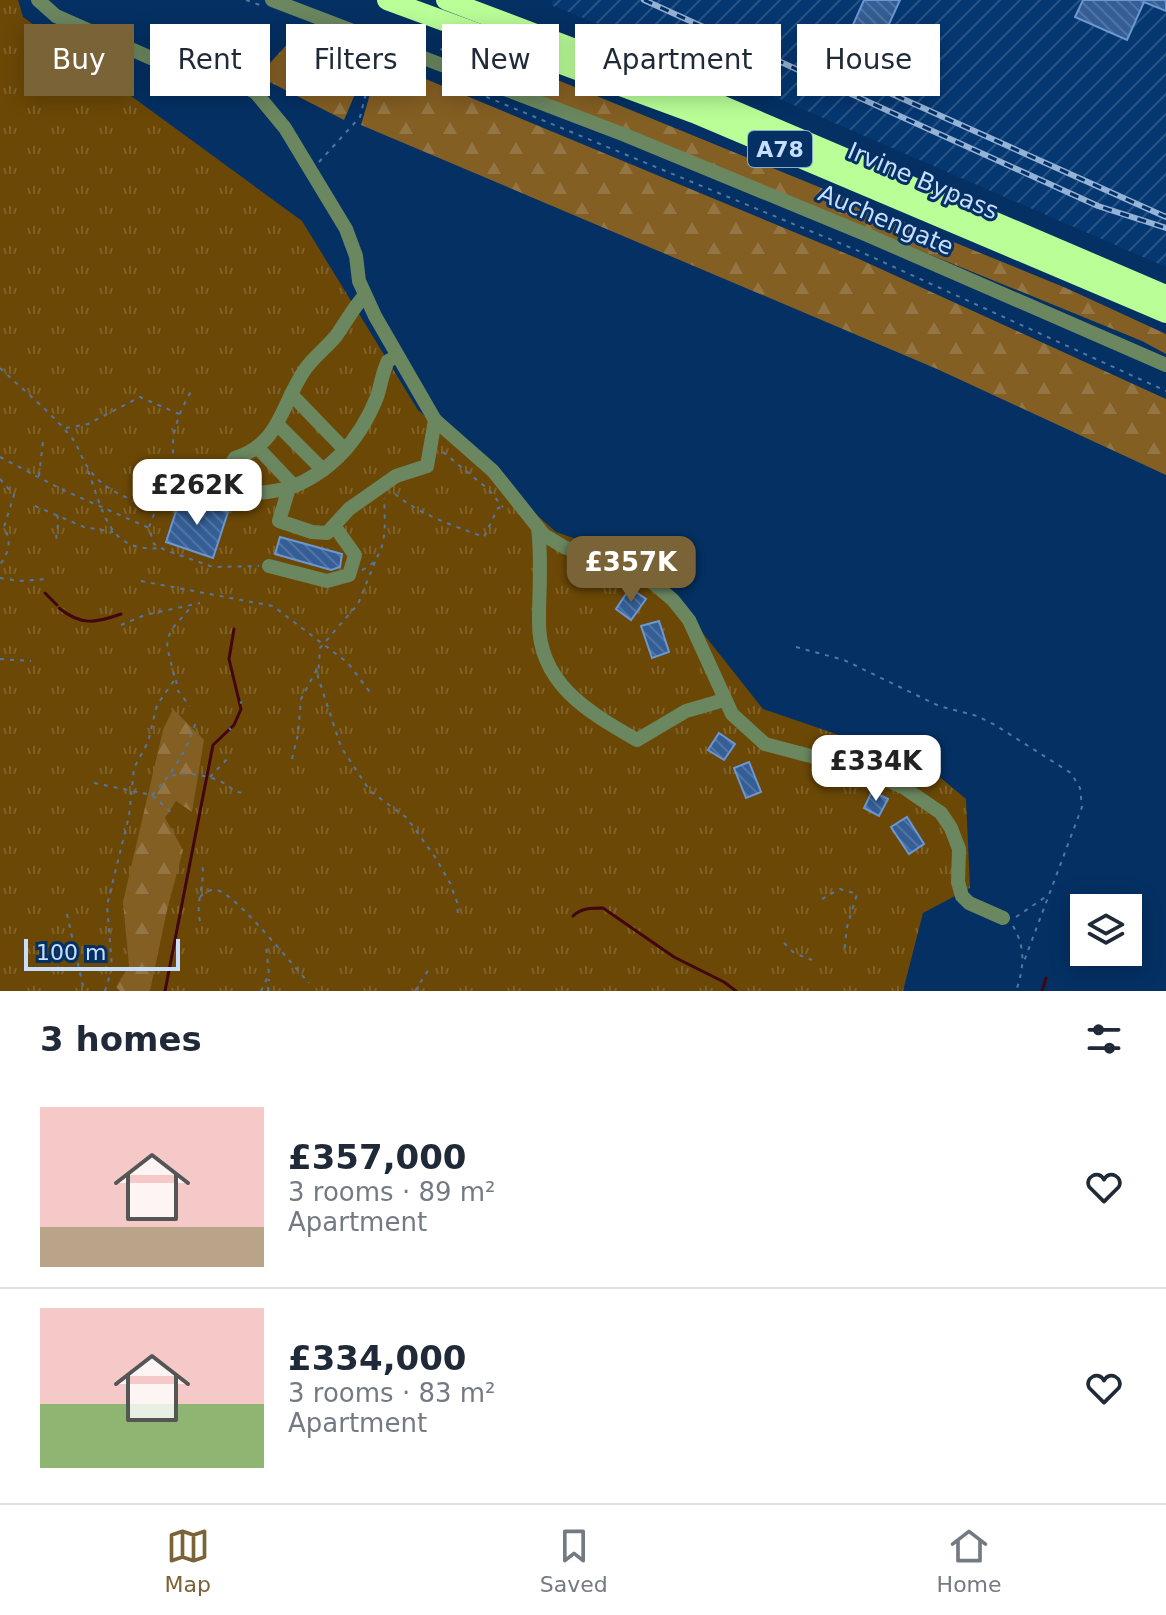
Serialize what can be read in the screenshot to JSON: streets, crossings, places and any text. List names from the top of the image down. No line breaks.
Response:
{"streets":{"highway":["A78","Irvine Bypass"],"street":["Auchengate"]},"scale_bar":"100 m","page":{"chip":["Buy","Rent","Filters","New","Apartment","House"],"price":["£262K","£357K","£334K"],"scale":"100 m","heading":"3 homes","list":[{"name":"£357,000","note":"3 rooms · 89 m² · Apartment"},{"name":"£334,000","note":"3 rooms · 83 m² · Apartment"}],"tabs":["Map","Saved","Home"]}}
